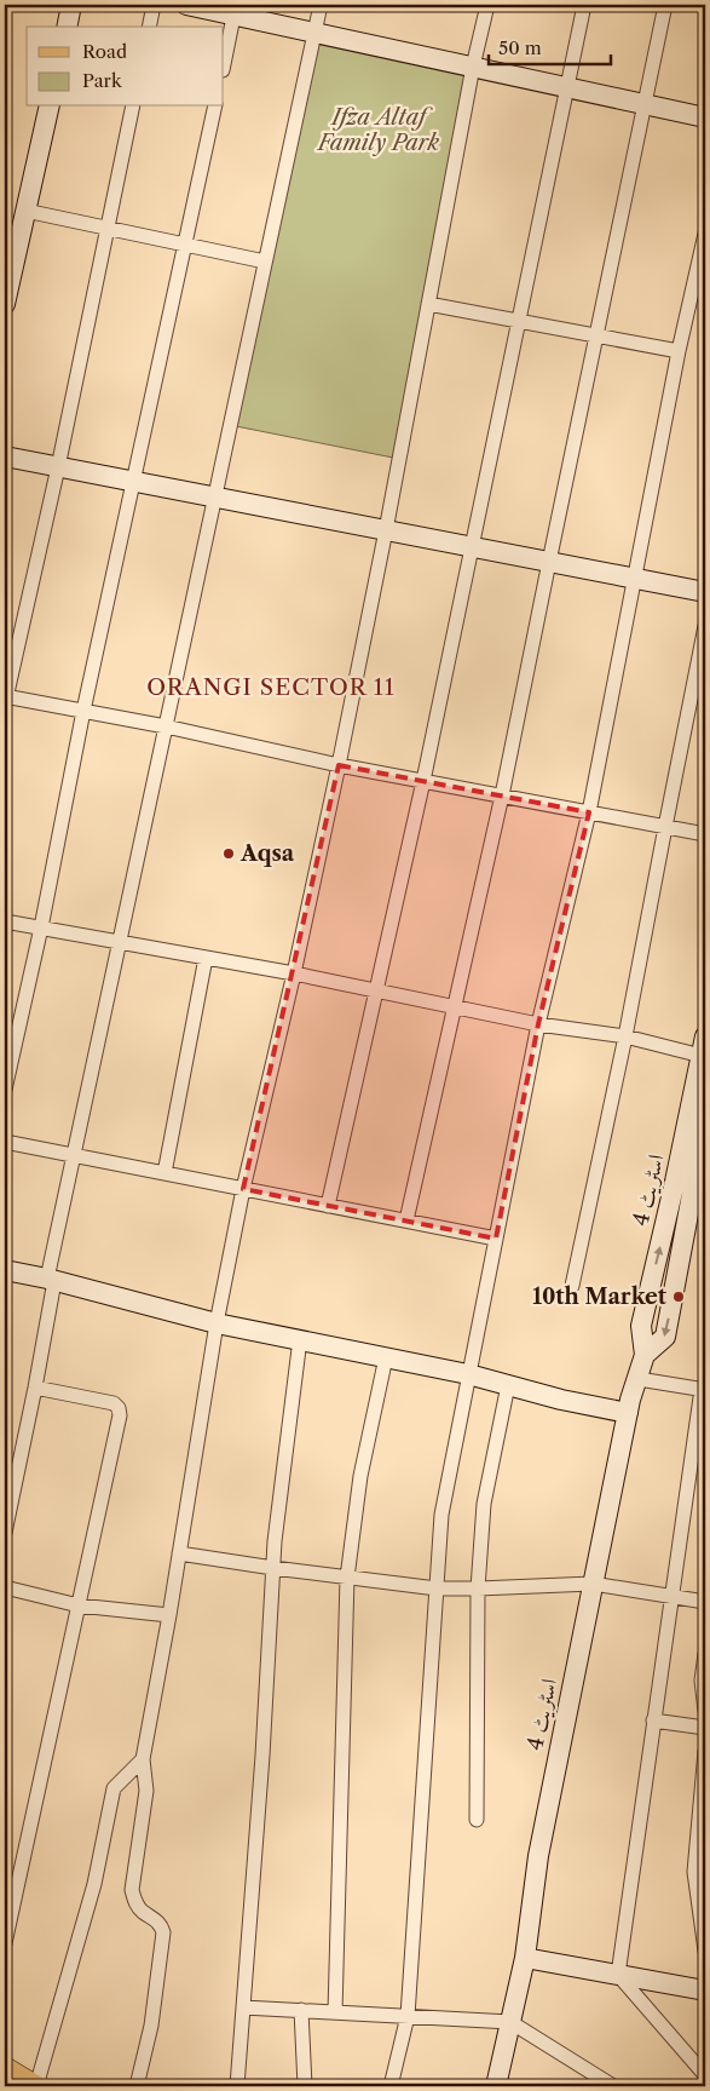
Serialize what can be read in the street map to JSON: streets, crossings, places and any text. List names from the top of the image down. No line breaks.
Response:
{"streets":{"street":["اسٹریٹ 4"]},"districts":["ORANGI SECTOR 11"],"parks":["Ifza Altaf Family Park"],"places":["Aqsa","10th Market"],"legend":["Road","Park"],"scale_bar":"50 m"}
